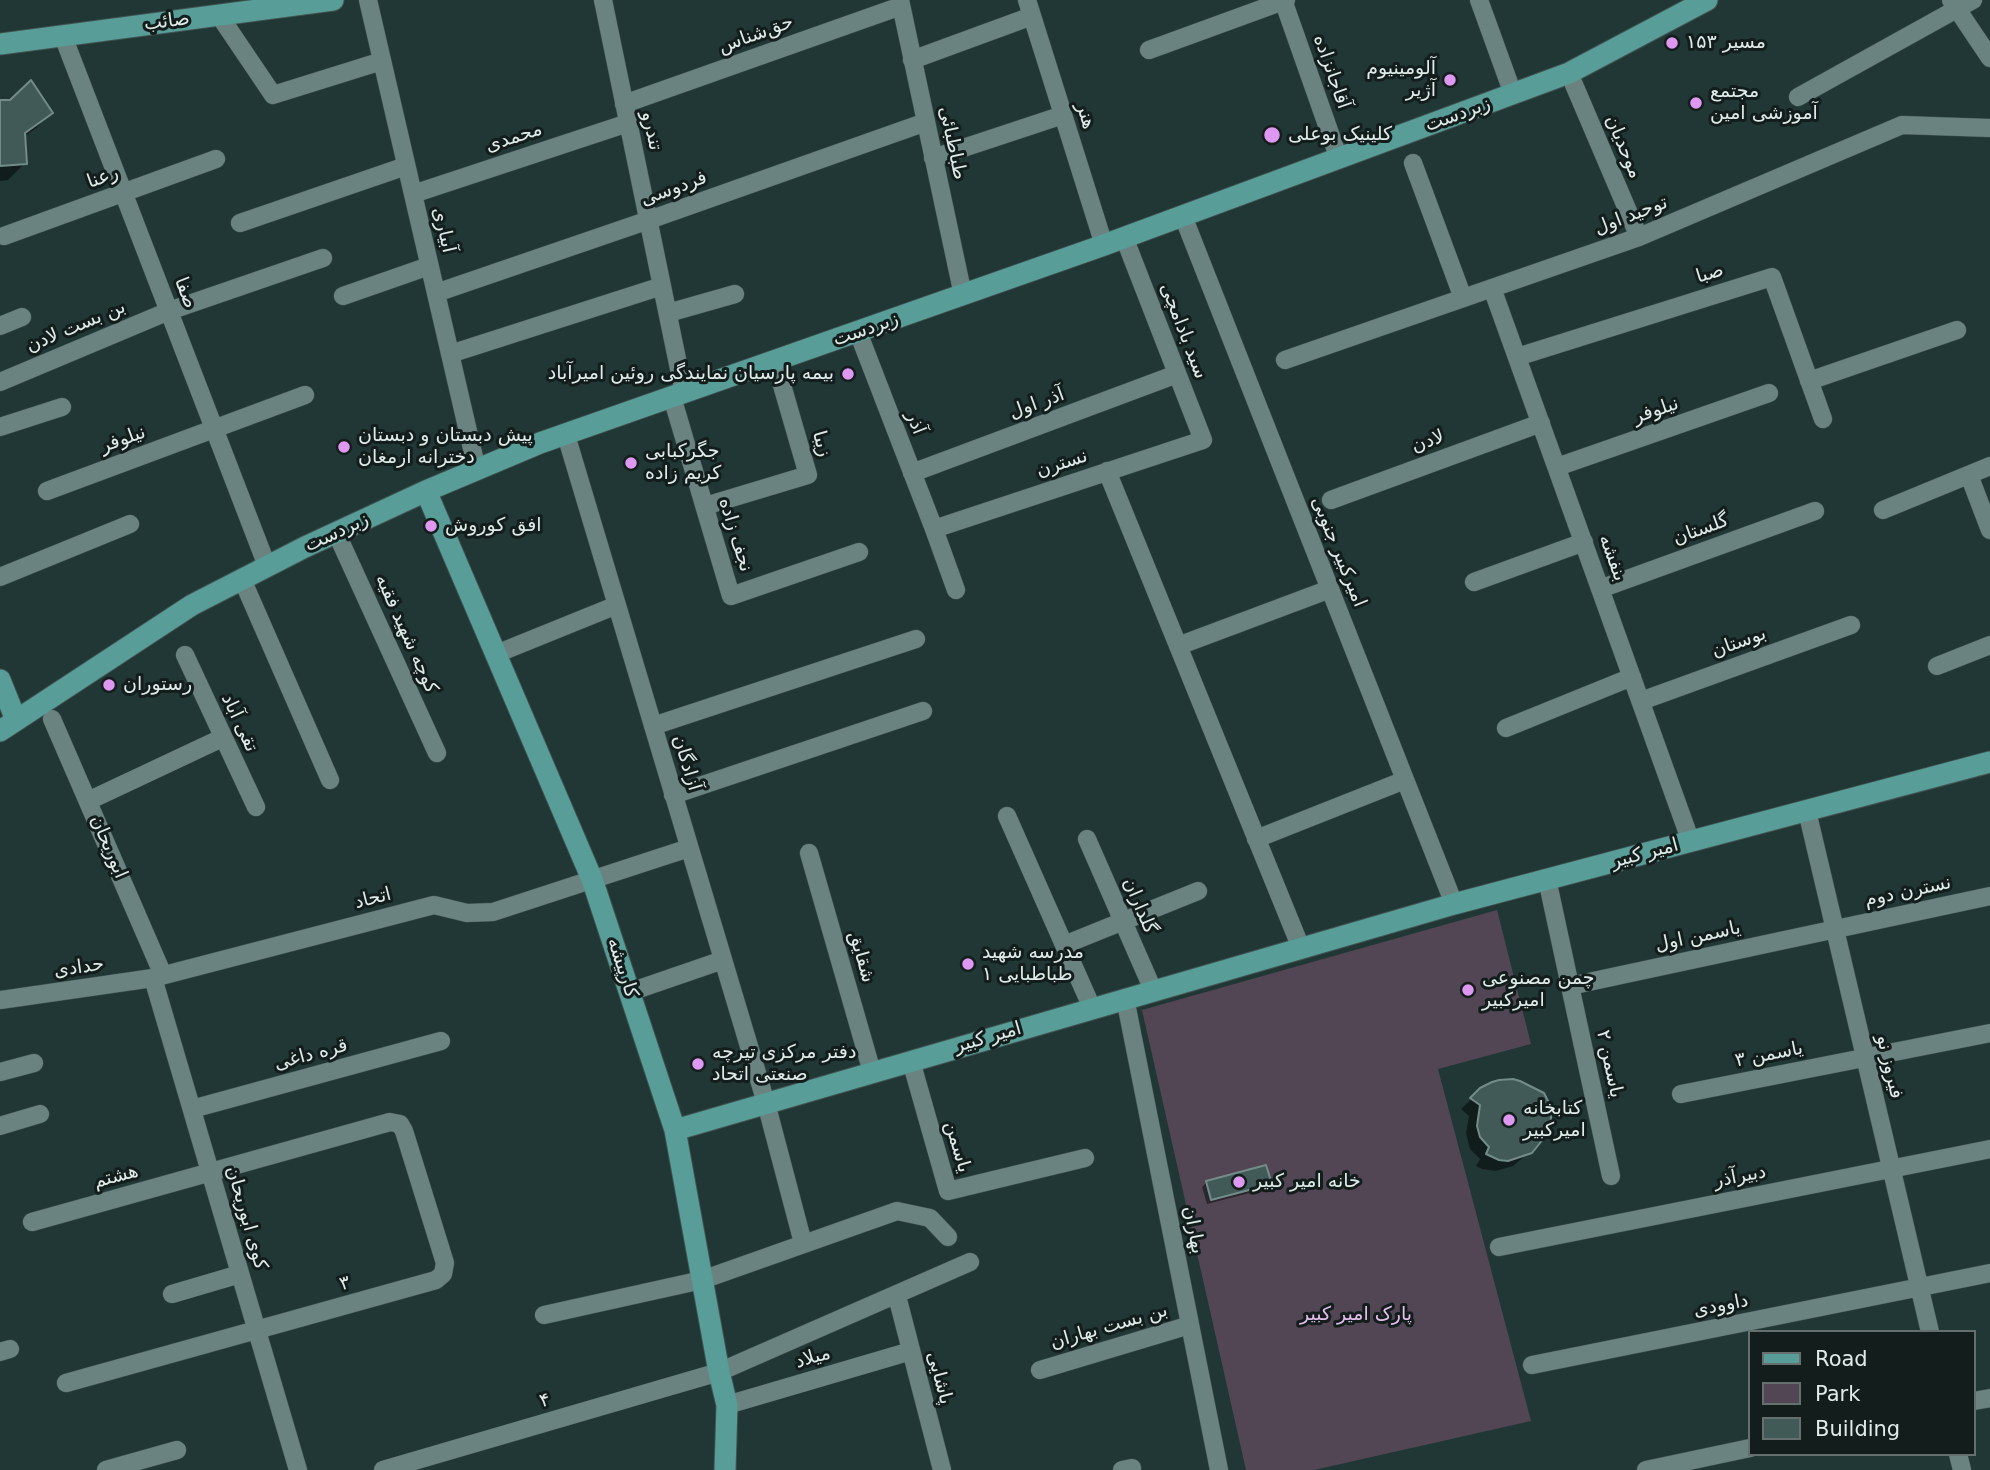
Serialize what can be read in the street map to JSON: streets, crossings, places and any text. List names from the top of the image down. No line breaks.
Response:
{"streets":{"main road":["صائب","زبردست","امیر کبیر","کارپیشه"],"street":["حق‌شناس","آقاجانزاده","هنر","تندرو","محمدی","طباطبائی","موحدیان","رعنا","فردوسی","توحید اول","آبیاری","صبا","صفا","بن بست لادن","سید بادامچی","آذر اول","نیلوفر","آذر","لادن","زیبا","نسترن","گلستان","نجف زاده","امیرکبیر جنوبی","بنفشه","کوچه شهید فقیه","بوستان","تقی آباد","آزادگان","ابوریحان","نسترن دوم","اتحاد","گلداران","یاسمن اول","شقایق","حدادی","قره داغی","یاسمن ۳","یاسمن ۲","فیروز نو","یاسمن","هشتم","دبیرآذر","کوی ابوریحان","بهاران","۳","داوودی","بن بست بهاران","میلاد","پاشایی","۴"]},"crossings":[["صائب","صفا"],["حق‌شناس","تندرو"],["حق‌شناس","طباطبائی"],["آقاجانزاده","زبردست"],["زبردست","هنر"],["زبردست","تندرو"],["زبردست","طباطبائی"],["زبردست","موحدیان"],["زبردست","آبیاری"],["زبردست","صفا"],["زبردست","سید بادامچی"],["زبردست","آذر"],["زبردست","زیبا"],["زبردست","نجف زاده"],["زبردست","امیرکبیر جنوبی"],["زبردست","کوچه شهید فقیه"],["زبردست","آزادگان"],["زبردست","ابوریحان"],["زبردست","کارپیشه"],["تندرو","محمدی"],["تندرو","فردوسی"],["تندرو","نجف زاده"],["محمدی","آبیاری"],["طباطبائی","فردوسی"],["موحدیان","توحید اول"],["رعنا","صفا"],["فردوسی","آبیاری"],["توحید اول","بنفشه"],["صبا","بنفشه"],["صفا","بن بست لادن"],["صفا","نیلوفر"],["سید بادامچی","آذر اول"],["سید بادامچی","نسترن"],["آذر اول","آذر"],["نیلوفر","بنفشه"],["آذر","نسترن"],["لادن","بنفشه"],["زیبا","نجف زاده"],["گلستان","بنفشه"],["امیرکبیر جنوبی","امیر کبیر"],["بنفشه","بوستان"],["بنفشه","امیر کبیر"],["آزادگان","امیر کبیر"],["آزادگان","اتحاد"],["ابوریحان","اتحاد"],["ابوریحان","حدادی"],["ابوریحان","کوی ابوریحان"],["امیر کبیر","گلداران"],["امیر کبیر","شقایق"],["امیر کبیر","کارپیشه"],["امیر کبیر","یاسمن ۲"],["امیر کبیر","فیروز نو"],["امیر کبیر","یاسمن"],["امیر کبیر","بهاران"],["نسترن دوم","یاسمن اول"],["نسترن دوم","فیروز نو"],["اتحاد","حدادی"],["اتحاد","کارپیشه"],["اتحاد","کوی ابوریحان"],["یاسمن اول","یاسمن ۲"],["یاسمن اول","فیروز نو"],["حدادی","کوی ابوریحان"],["کارپیشه","میلاد"],["کارپیشه","۴"],["قره داغی","کوی ابوریحان"],["یاسمن ۳","فیروز نو"],["فیروز نو","دبیرآذر"],["فیروز نو","داوودی"],["هشتم","کوی ابوریحان"],["هشتم","۳"],["کوی ابوریحان","۳"],["بهاران","بن بست بهاران"],["میلاد","پاشایی"],["پاشایی","۴"]],"parks":["پارک امیر کبیر"],"places":["مسیر ۱۵۳","آلومینیوم آژیر","مجتمع آموزشی امین","کلینیک بوعلی","بیمه پارسیان نمایندگی روئین امیرآباد","پیش دبستان و دبستان دخترانه ارمغان","جگرکبابی کریم زاده","افق کوروش","رستوران","مدرسه شهید طباطبایی ۱","چمن مصنوعی امیرکبیر","دفتر مرکزی تیرچه صنعتی اتحاد","کتابخانه امیرکبیر","خانه امیر کبیر"],"legend":["Road","Park","Building"]}
